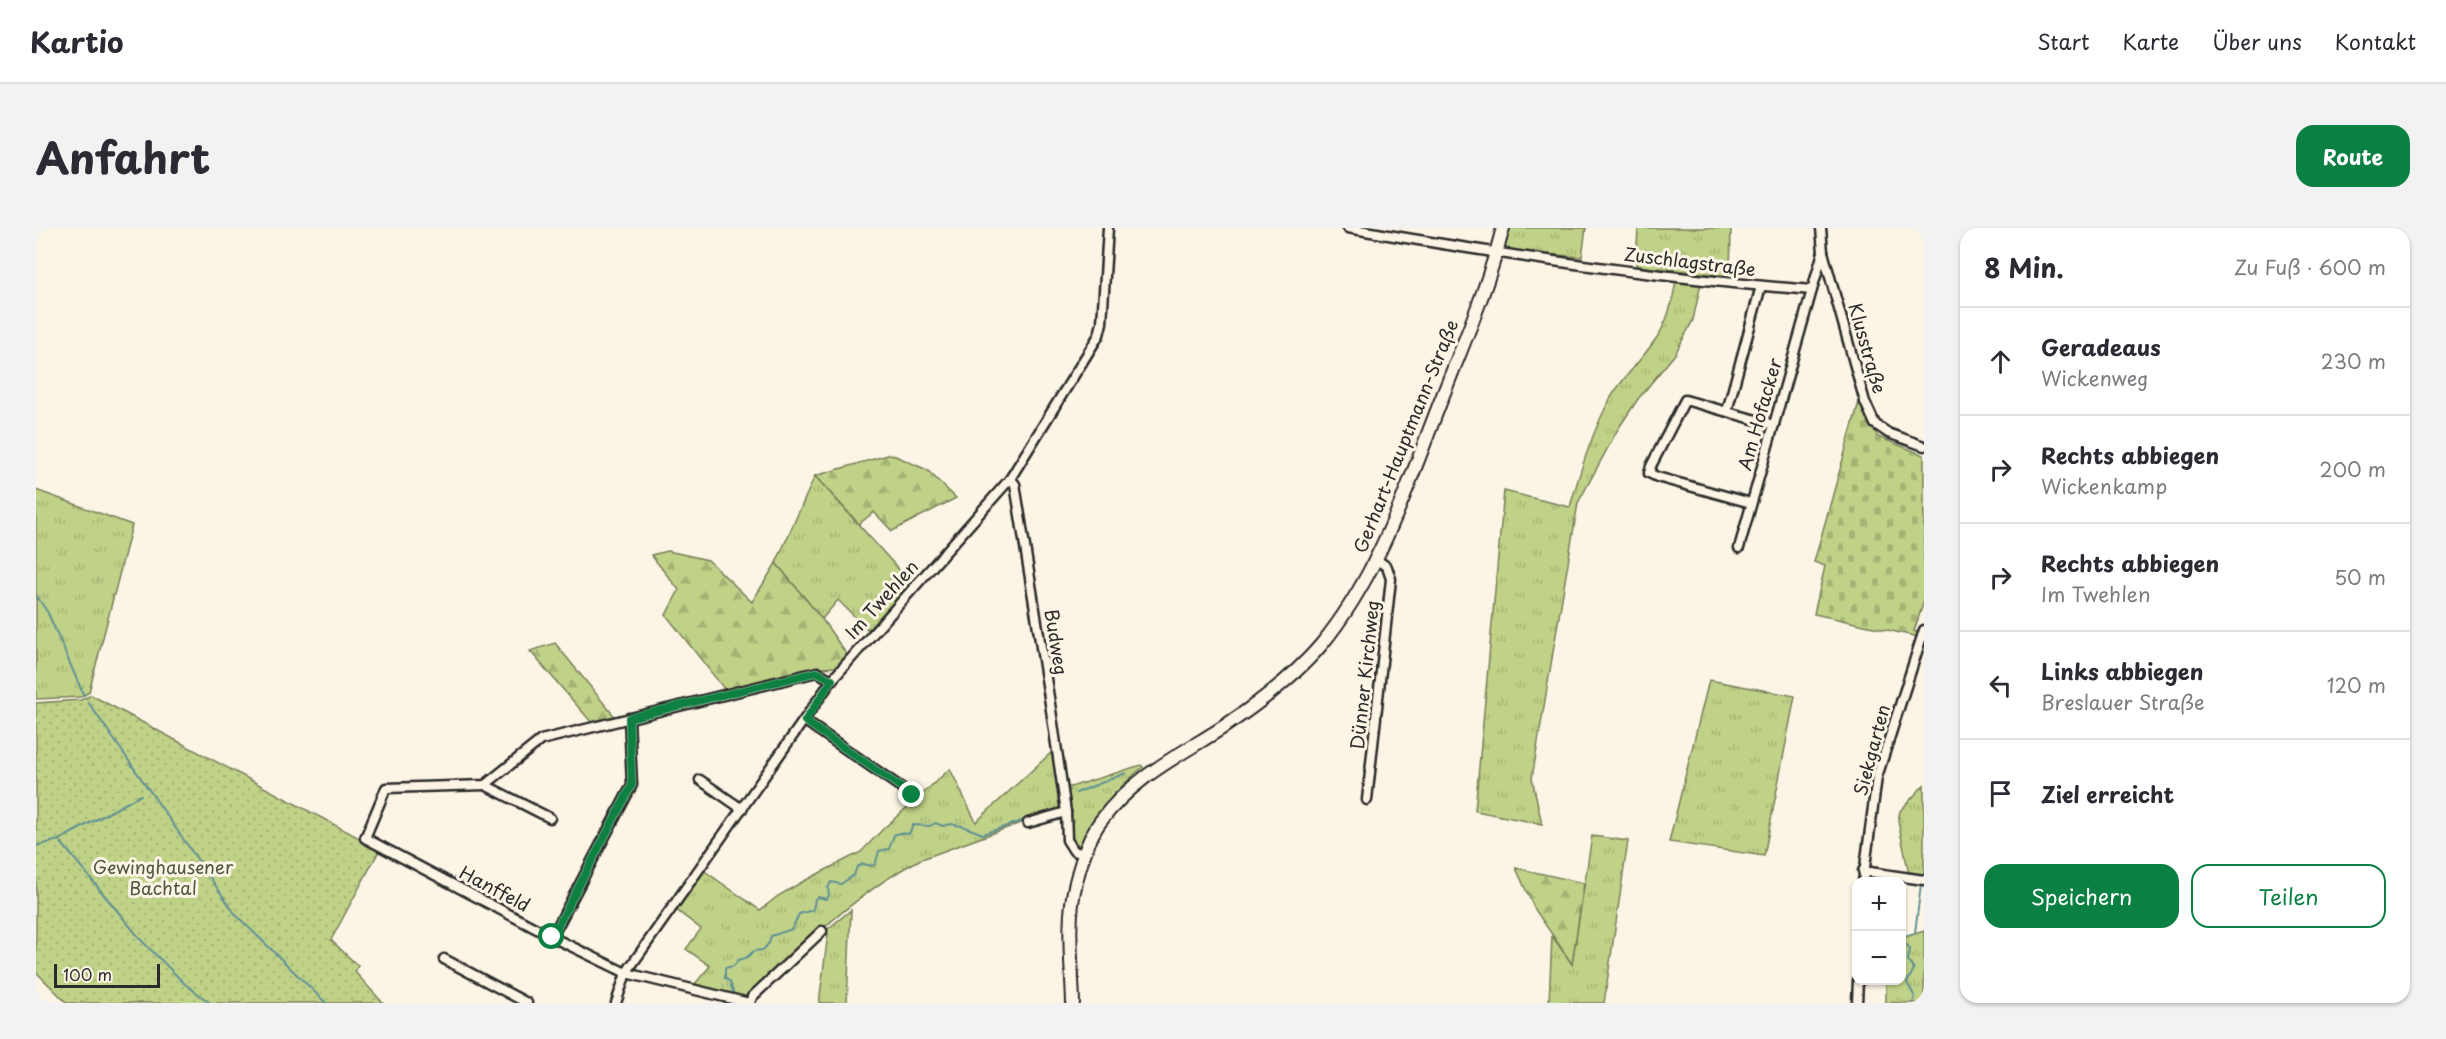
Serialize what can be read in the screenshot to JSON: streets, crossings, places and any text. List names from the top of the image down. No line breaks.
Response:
{"streets":{"street":["Zuschlagstraße","Klusstraße","Am Hofacker","Gerhart-Hauptmann-Straße","Im Twehlen","Budweg","Dünner Kirchweg","Siekgarten","Hanffeld"]},"crossings":[["Zuschlagstraße","Am Hofacker"],["Zuschlagstraße","Gerhart-Hauptmann-Straße"],["Gerhart-Hauptmann-Straße","Budweg"],["Gerhart-Hauptmann-Straße","Dünner Kirchweg"],["Im Twehlen","Budweg"],["Im Twehlen","Hanffeld"]],"parks":["Gewinghausener Bachtal"],"scale_bar":"100 m","page":{"header":"Kartio","nav":["Start","Karte","Über uns","Kontakt"],"title":"Anfahrt","buttons":["Route",["Speichern","Teilen"]],"heading":["8 Min.","Zu Fuß · 600 m"],"list":[["Geradeaus","Wickenweg","230 m"],["Rechts abbiegen","Wickenkamp","200 m"],["Rechts abbiegen","Im Twehlen","50 m"],["Links abbiegen","Breslauer Straße","120 m"],"Ziel erreicht"],"map_buttons":["+","−"],"scale":"100 m"}}
